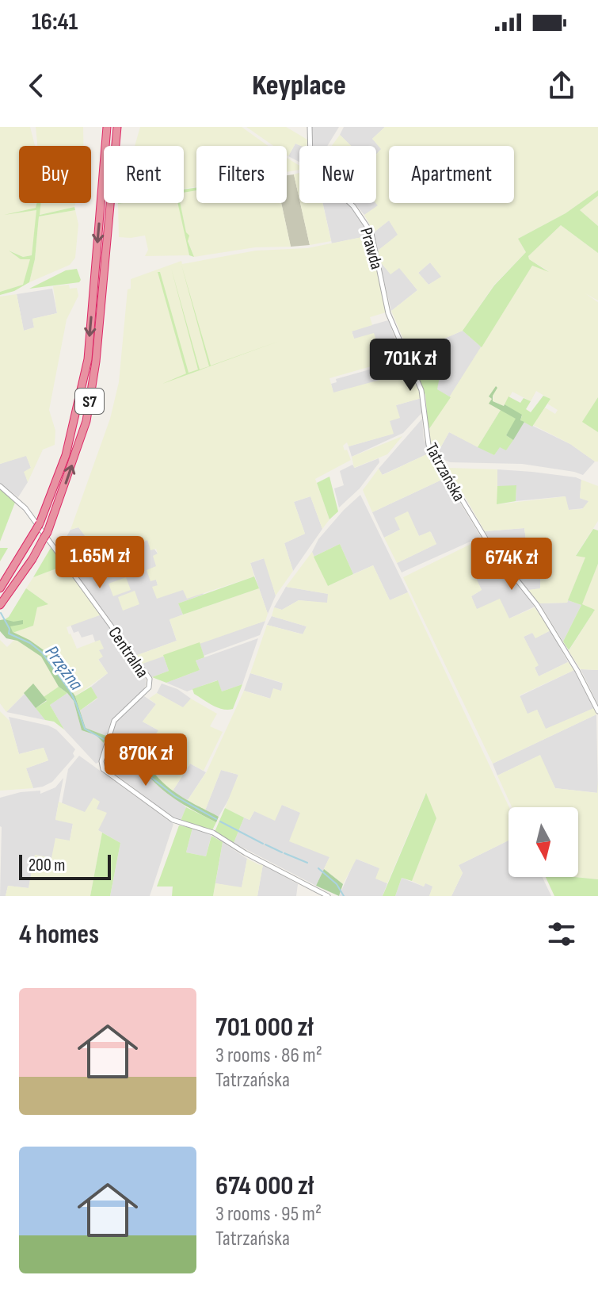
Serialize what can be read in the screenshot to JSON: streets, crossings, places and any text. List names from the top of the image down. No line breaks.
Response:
{"streets":{"highway":["S7"],"street":["Prawda","Tatrzańska","Centralna"]},"crossings":[["Prawda","Tatrzańska"]],"water":["Przężna"],"scale_bar":"200 m","north":"bottom","page":{"status":"16:41","header":"Keyplace","chip":["Buy","Rent","Filters","New","Apartment"],"price":["701K zł","1.65M zł","674K zł","870K zł"],"scale":"200 m","heading":"4 homes","list":[{"name":"701 000 zł","note":"3 rooms · 86 m² · Tatrzańska"},{"name":"674 000 zł","note":"3 rooms · 95 m² · Tatrzańska"}]}}
